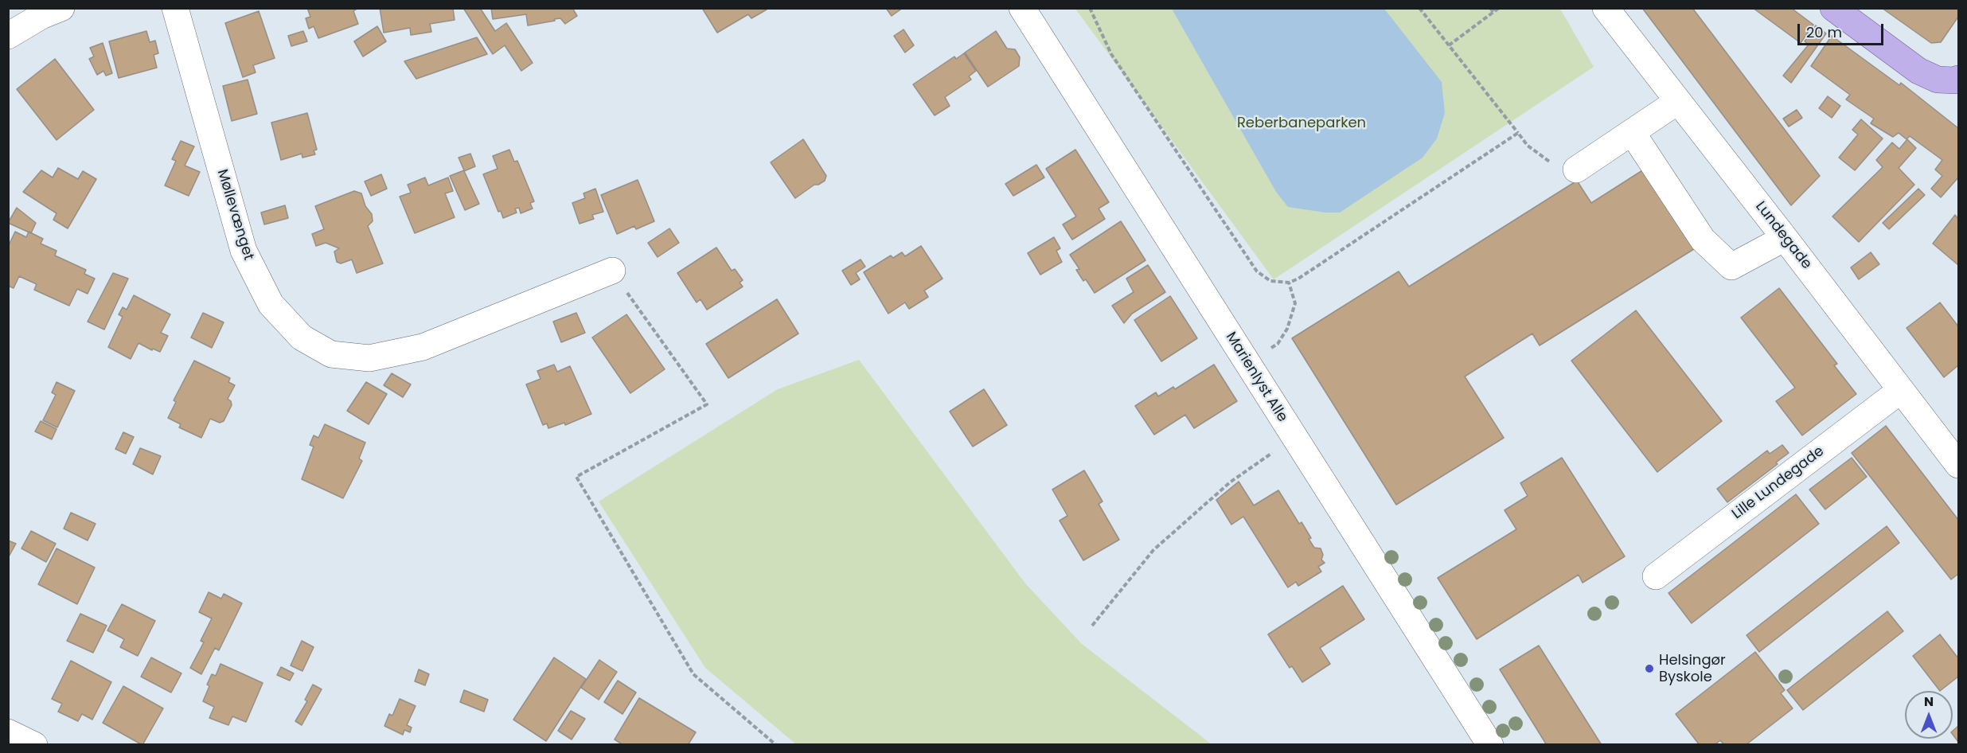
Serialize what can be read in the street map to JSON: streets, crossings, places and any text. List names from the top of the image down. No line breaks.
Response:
{"streets":{"street":["Møllevænget","Lundegade","Marienlyst Alle","Lille Lundegade"]},"crossings":[["Lundegade","Lille Lundegade"]],"parks":["Reberbaneparken"],"places":["Helsingør Byskole"],"scale_bar":"20 m","north":"top"}
